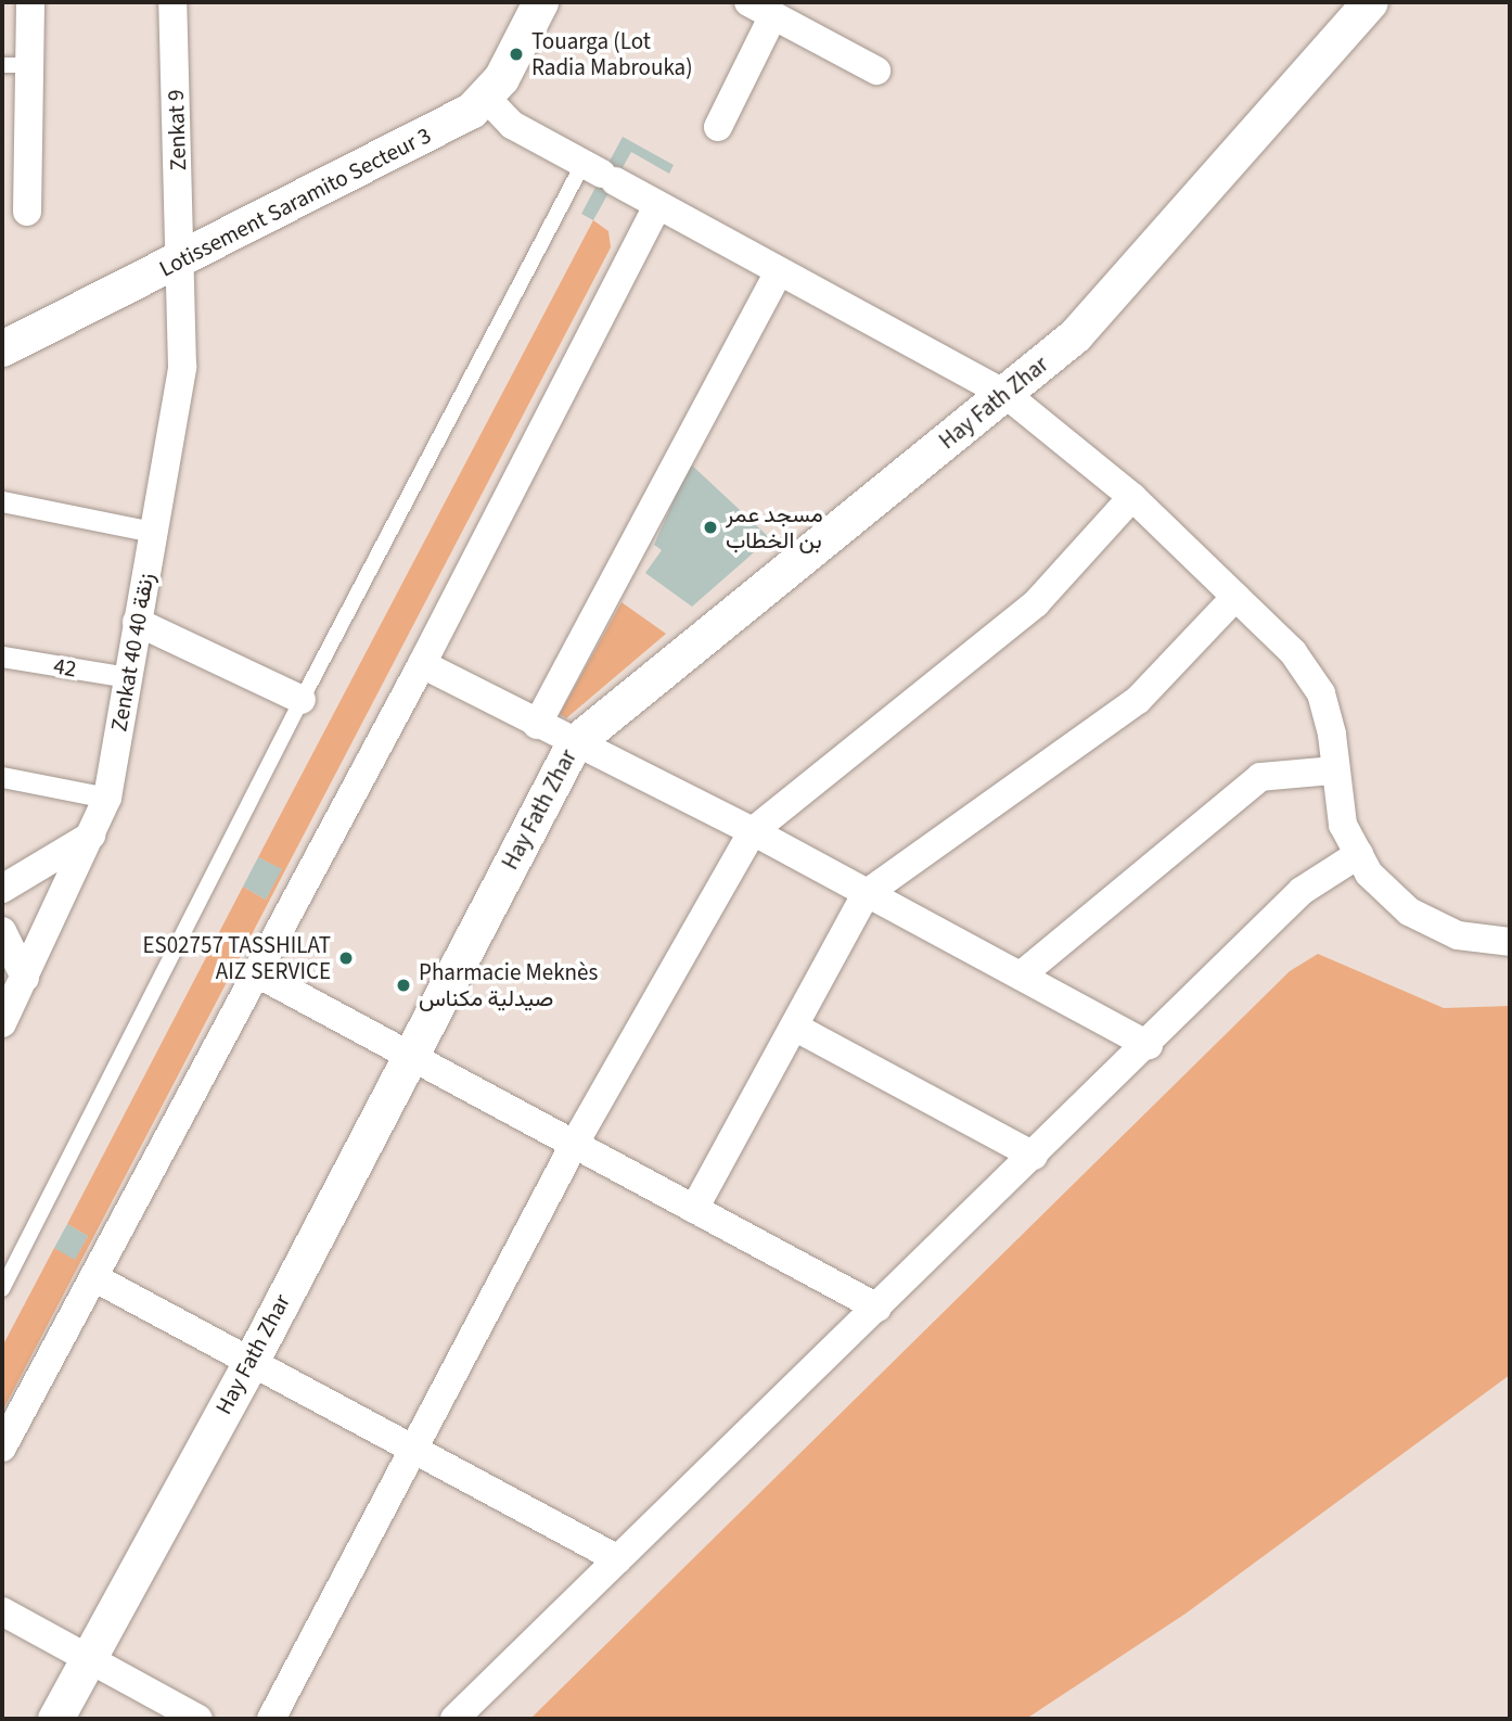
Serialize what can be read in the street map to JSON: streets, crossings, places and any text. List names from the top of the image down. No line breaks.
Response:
{"streets":{"street":["Zenkat 9","Lotissement Saramito Secteur 3","Hay Fath Zhar","Zenkat 40 زنقة 40","42"]},"crossings":[["Zenkat 9","Lotissement Saramito Secteur 3"],["Zenkat 9","Zenkat 40 زنقة 40"],["Lotissement Saramito Secteur 3","Zenkat 40 زنقة 40"],["Zenkat 40 زنقة 40","42"]],"places":["Touarga (Lot Radia Mabrouka)","مسجد عمر بن الخطاب","ES02757 TASSHILAT AIZ SERVICE","Pharmacie Meknès صيدلية مكناس"]}
